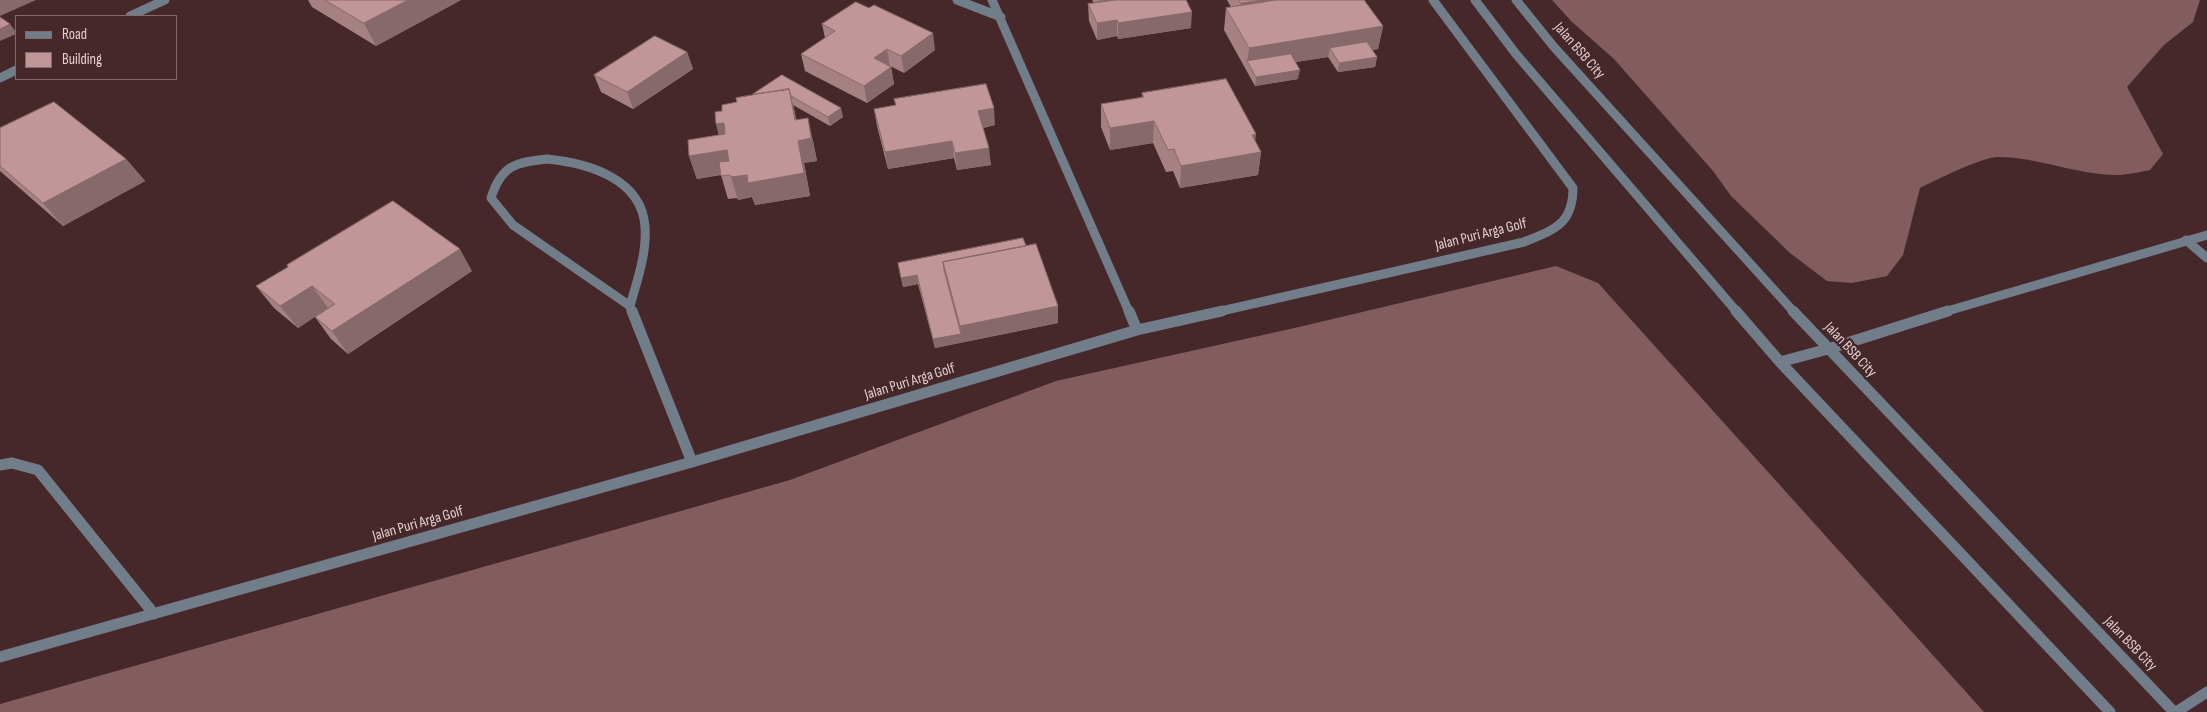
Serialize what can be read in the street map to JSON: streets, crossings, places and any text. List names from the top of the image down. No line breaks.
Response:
{"streets":{"street":["Jalan BSB City","Jalan Puri Arga Golf"]},"legend":["Road","Building"]}
